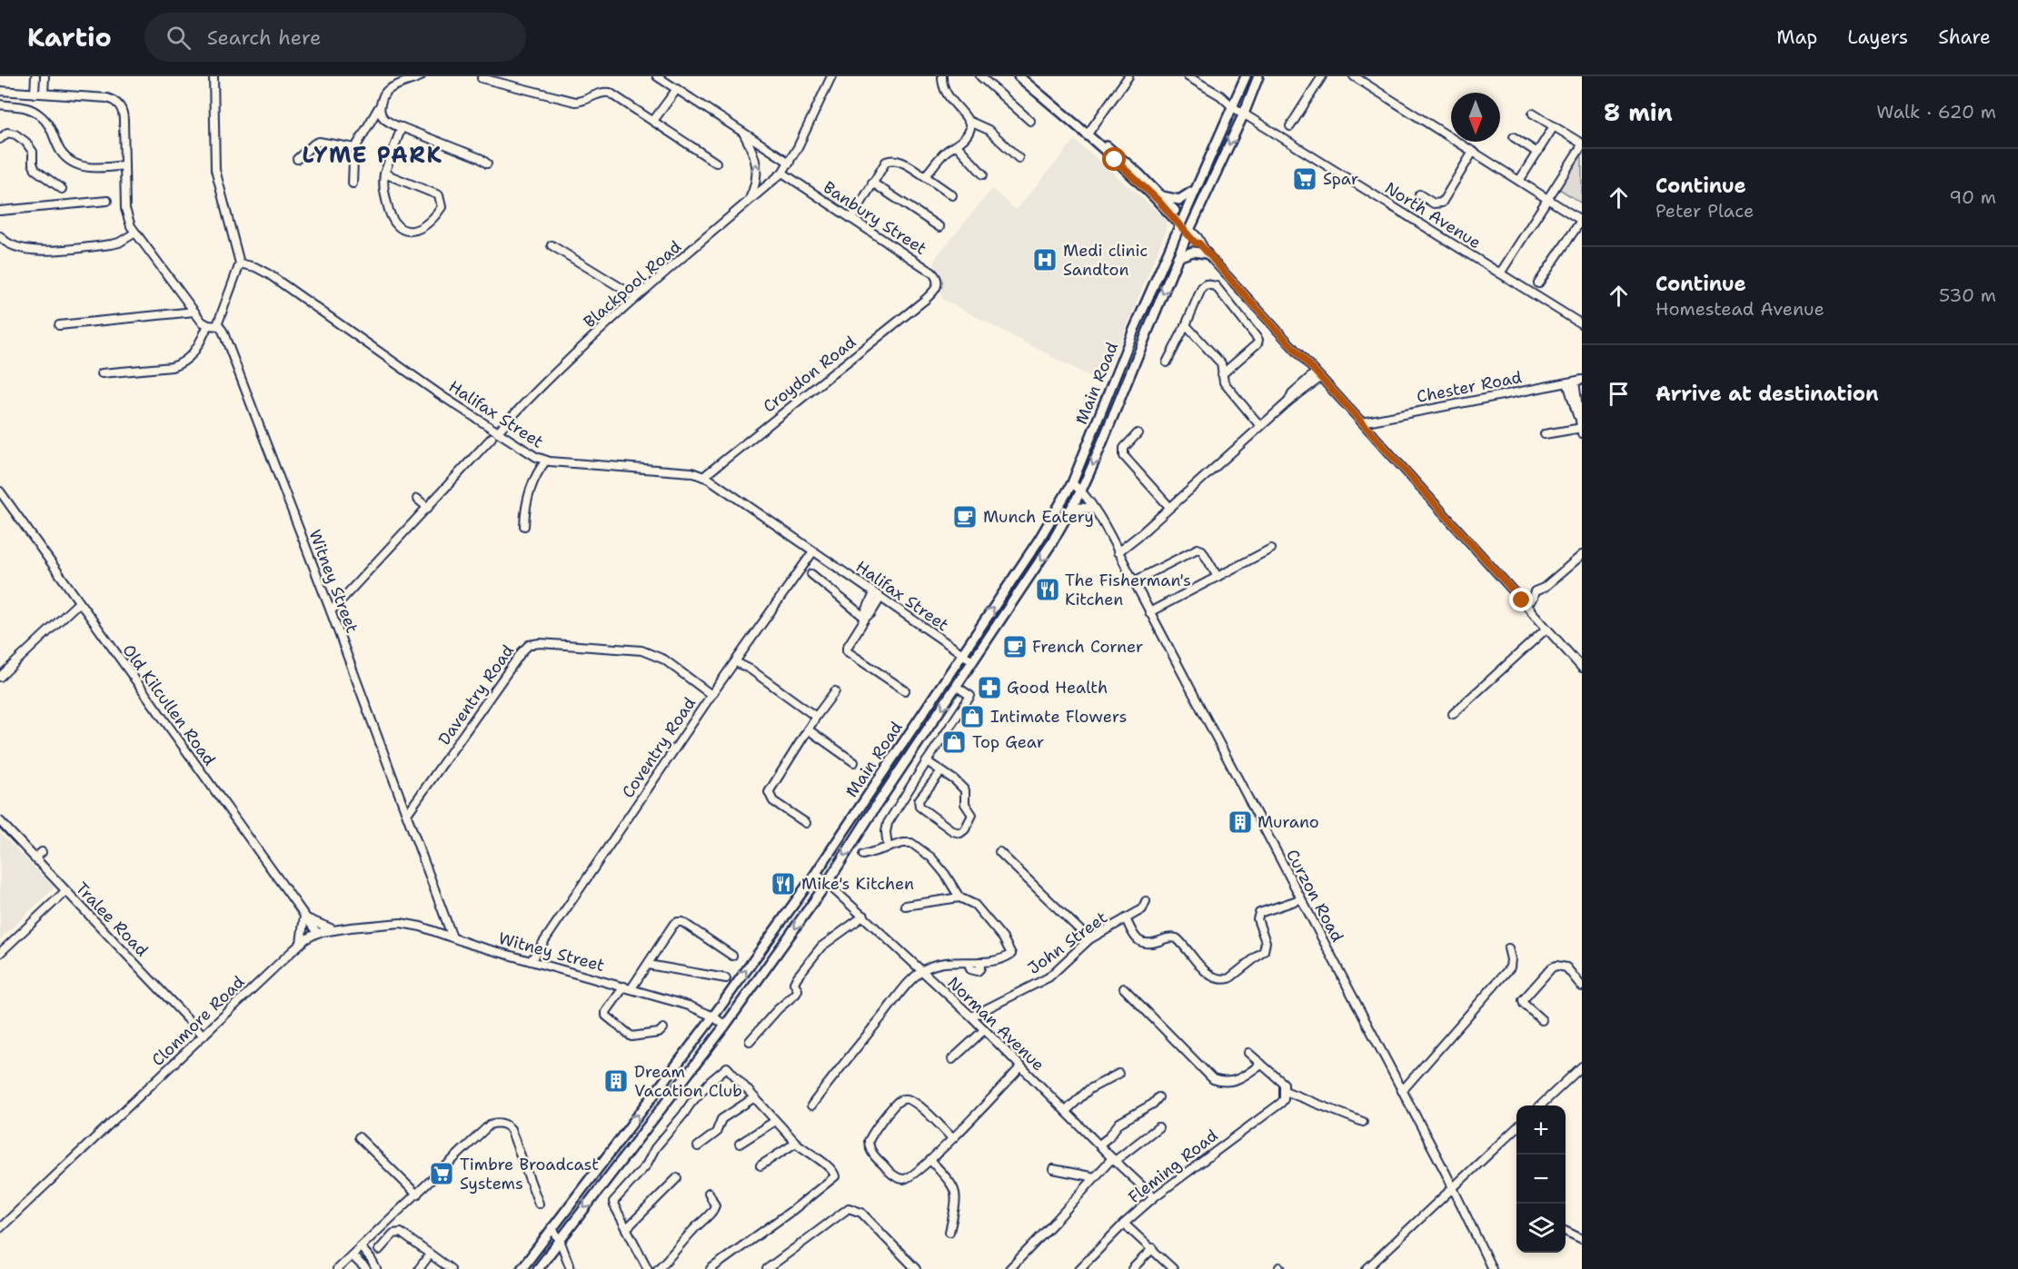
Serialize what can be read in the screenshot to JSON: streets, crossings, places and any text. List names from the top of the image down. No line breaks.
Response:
{"streets":{"main road":["Main Road"],"street":["North Avenue","Banbury Street","Blackpool Road","Croydon Road","Chester Road","Halifax Street","Witney Street","Daventry Road","Old Kilcullen Road","Coventry Road","Curzon Road","Tralee Road","John Street","Clonmore Road","Norman Avenue","Fleming Road"]},"crossings":[["North Avenue","Main Road"],["Banbury Street","Blackpool Road"],["Banbury Street","Croydon Road"],["Blackpool Road","Halifax Street"],["Blackpool Road","Witney Street"],["Croydon Road","Halifax Street"],["Main Road","Halifax Street"],["Main Road","Witney Street"],["Main Road","Curzon Road"],["Main Road","Norman Avenue"],["Halifax Street","Coventry Road"],["Witney Street","Daventry Road"],["Witney Street","Coventry Road"],["Witney Street","Clonmore Road"],["Daventry Road","Coventry Road"],["Old Kilcullen Road","Clonmore Road"],["Tralee Road","Clonmore Road"],["John Street","Norman Avenue"],["Norman Avenue","Fleming Road"]],"districts":["LYME PARK"],"places":{"supermarket":["Spar","Timbre Broadcast Systems"],"hospital":["Medi clinic Sandton"],"cafe":["Munch Eatery","French Corner"],"restaurant":["The Fisherman's Kitchen","Mike's Kitchen"],"pharmacy":["Good Health"],"shop":["Intimate Flowers","Top Gear"],"building":["Murano","Dream Vacation Club"]},"north":"bottom","page":{"header":"Kartio","search":"Search here","nav":["Map","Layers","Share"],"heading":["8 min","Walk · 620 m"],"list":[["Continue","Peter Place","90 m"],["Continue","Homestead Avenue","530 m"],"Arrive at destination"],"map_buttons":["+","−"]}}
